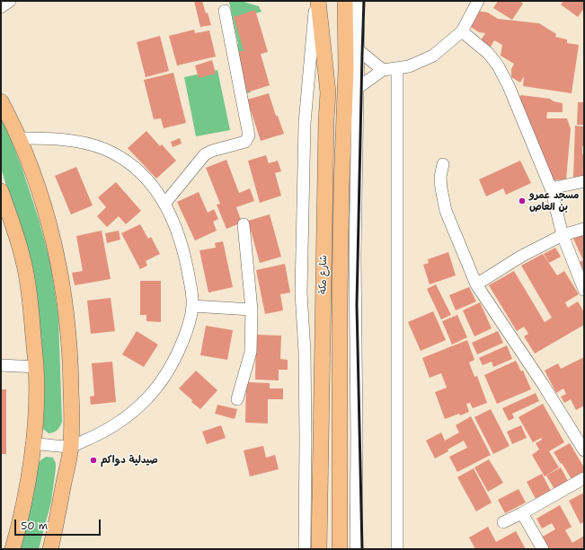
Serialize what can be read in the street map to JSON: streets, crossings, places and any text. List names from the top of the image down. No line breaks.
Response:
{"streets":{"main road":["شارع مكة"]},"places":["مسجد عمرو بن العاص","صيدلية دواكم"],"scale_bar":"50 m"}
